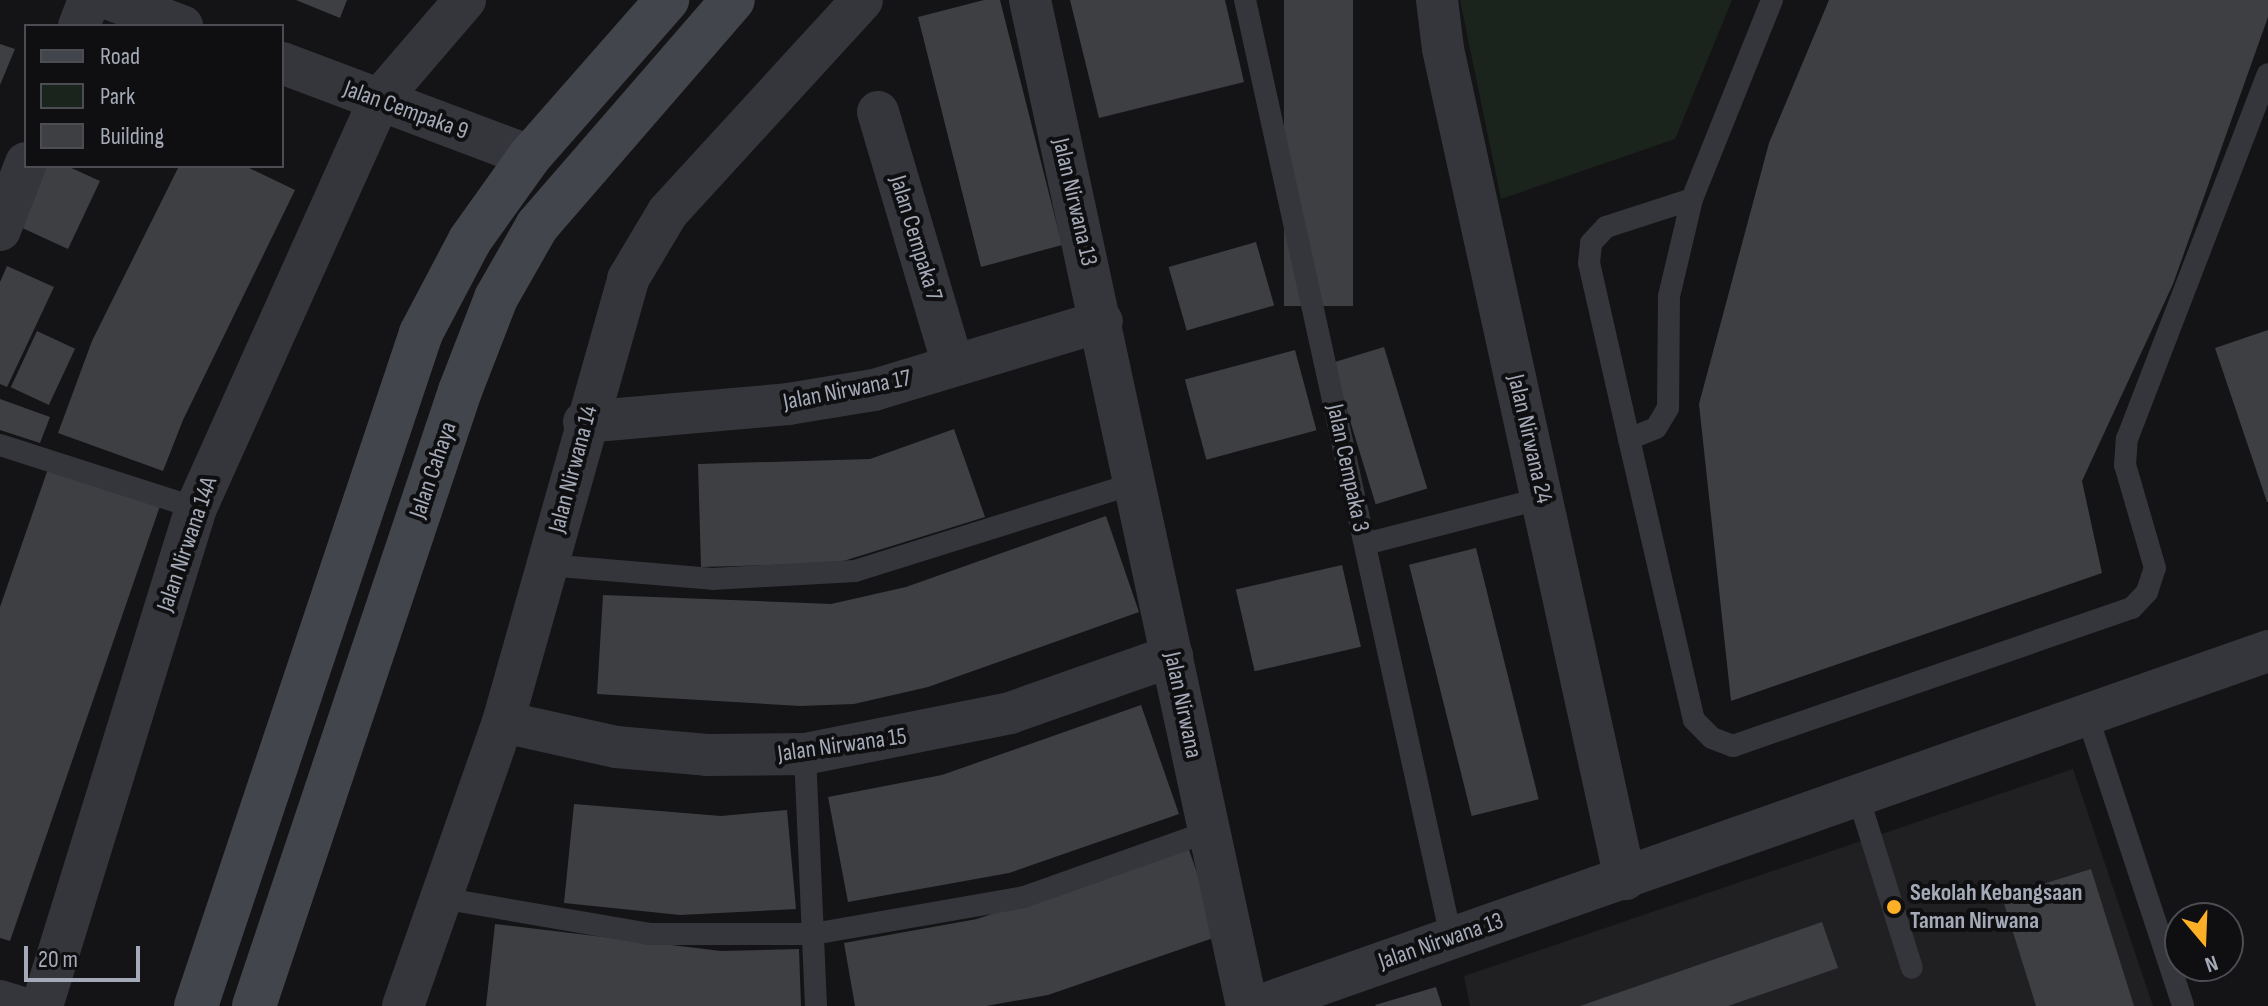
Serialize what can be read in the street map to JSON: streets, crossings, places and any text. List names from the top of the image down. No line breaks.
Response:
{"streets":{"main road":["Jalan Cahaya"],"street":["Jalan Cempaka 9","Jalan Nirwana 13","Jalan Cempaka 7","Jalan Nirwana 17","Jalan Nirwana 24","Jalan Nirwana 14","Jalan Nirwana 14A","Jalan Nirwana","Jalan Nirwana 15"],"lane":["Jalan Cempaka 3"]},"crossings":[["Jalan Cempaka 9","Jalan Nirwana 14A"],["Jalan Nirwana 13","Jalan Nirwana 17"],["Jalan Nirwana 13","Jalan Nirwana 24"],["Jalan Nirwana 13","Jalan Cempaka 3"],["Jalan Nirwana 13","Jalan Nirwana"],["Jalan Cempaka 7","Jalan Nirwana 17"],["Jalan Nirwana 17","Jalan Nirwana 14"],["Jalan Nirwana 14","Jalan Nirwana 15"],["Jalan Nirwana","Jalan Nirwana 15"]],"places":["Sekolah Kebangsaan Taman Nirwana"],"legend":["Road","Park","Building"],"scale_bar":"20 m","north":"bottom"}
